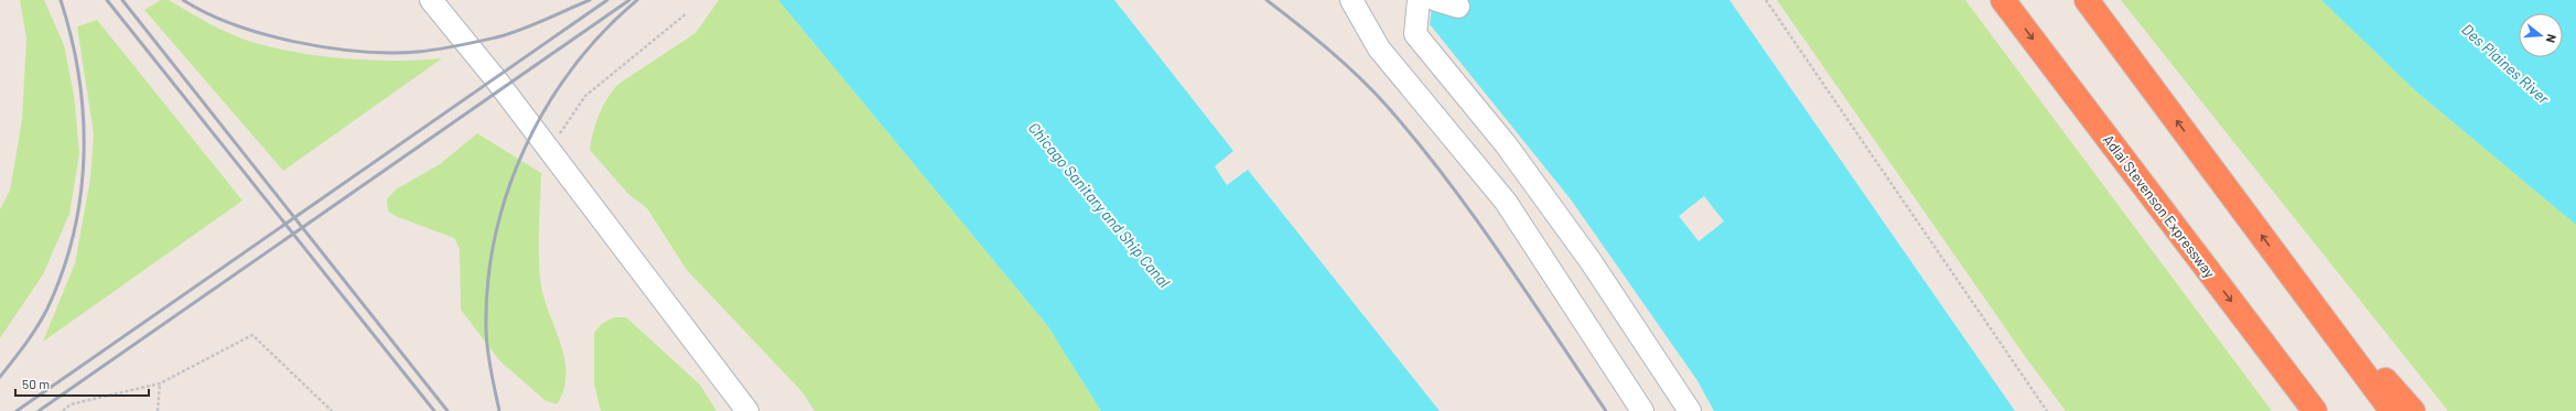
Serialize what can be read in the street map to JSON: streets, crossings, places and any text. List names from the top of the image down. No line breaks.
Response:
{"streets":{"highway":["Adlai Stevenson Expressway"]},"water":["Des Plaines River","Chicago Sanitary and Ship Canal"],"scale_bar":"50 m","north":"right"}
